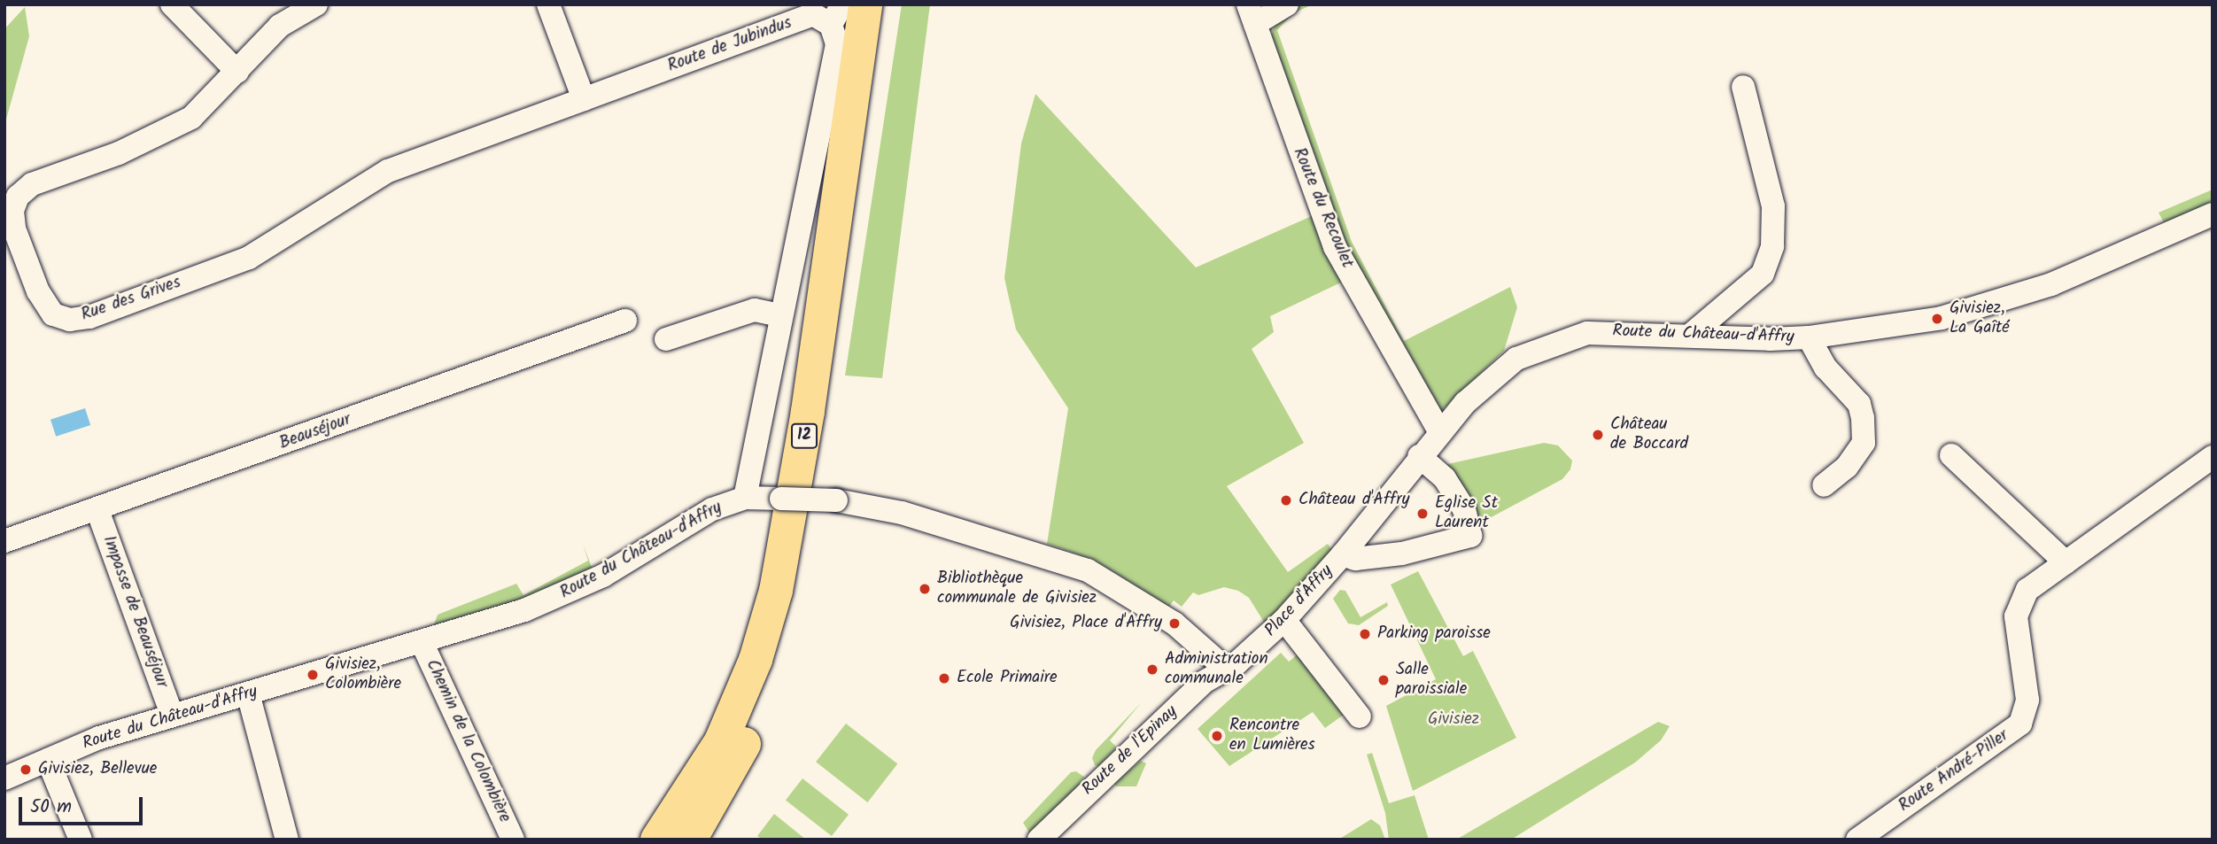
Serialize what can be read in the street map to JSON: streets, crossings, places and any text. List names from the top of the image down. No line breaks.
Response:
{"streets":{"highway":["12"],"street":["Route de Jubindus","Route du Recoulet","Rue des Grives","Route du Château-d'Affry","Beauséjour","Place d'Affry","Impasse de Beauséjour","Chemin de la Colombière","Route de l'Epinay","Route André-Piller"]},"crossings":[["Route de Jubindus","Rue des Grives"],["Route de Jubindus","Route du Château-d'Affry"],["Route du Recoulet","Route du Château-d'Affry"],["Route du Château-d'Affry","Place d'Affry"],["Route du Château-d'Affry","Impasse de Beauséjour"],["Route du Château-d'Affry","Chemin de la Colombière"],["Route du Château-d'Affry","Route de l'Epinay"],["Beauséjour","Impasse de Beauséjour"],["Place d'Affry","Route de l'Epinay"]],"parks":["Givisiez"],"places":["Givisiez, La Gaîté","Château de Boccard","Château d'Affry","Eglise St Laurent","Bibliothèque communale de Givisiez","Givisiez, Place d'Affry","Parking paroisse","Administration communale","Givisiez, Colombière","Ecole Primaire","Salle paroissiale","Rencontre en Lumières","Givisiez, Bellevue"],"scale_bar":"50 m"}
